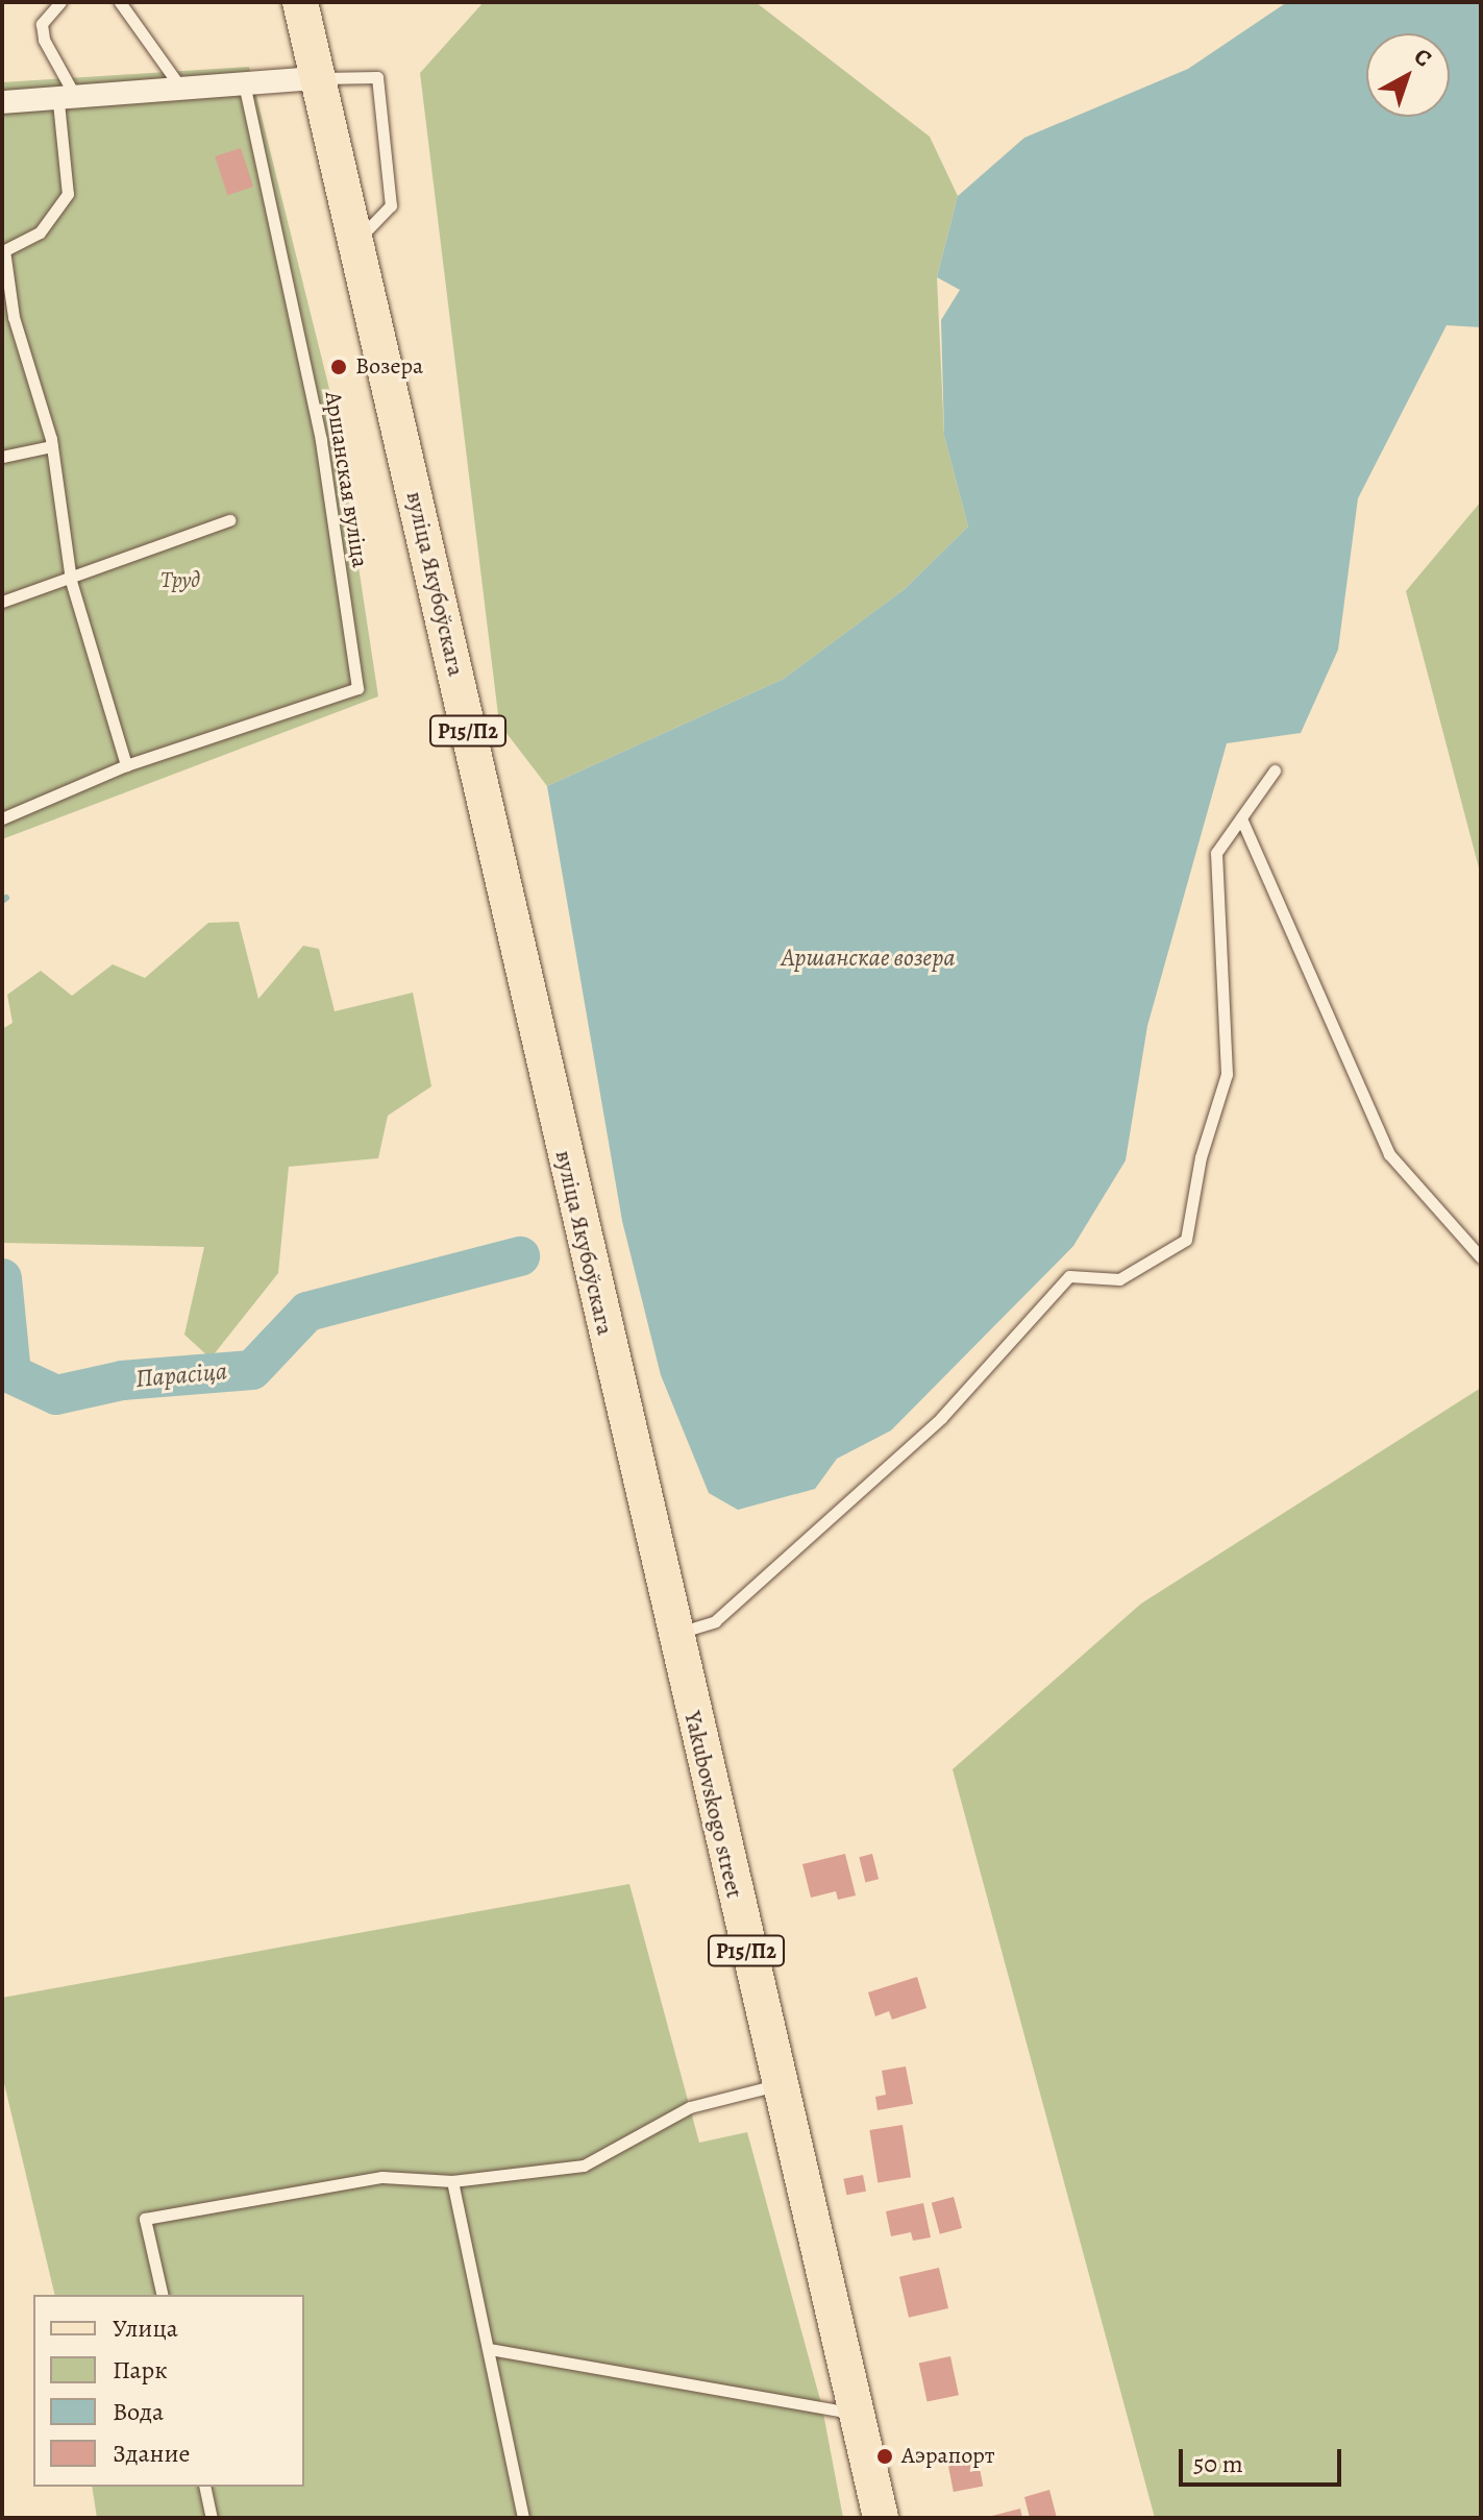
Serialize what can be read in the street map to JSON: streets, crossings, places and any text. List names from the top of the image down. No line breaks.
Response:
{"streets":{"main road":["Р15/П2","Yakubovskogo street"],"lane":["Аршанская вуліца"]},"crossings":[["Р15/П2","Yakubovskogo street"]],"water":["Аршанскае возера","Парасіца"],"parks":["Труд"],"places":["Возера","Аэрапорт"],"legend":["Улица","Парк","Вода","Здание"],"scale_bar":"50 m","north":"top right"}
